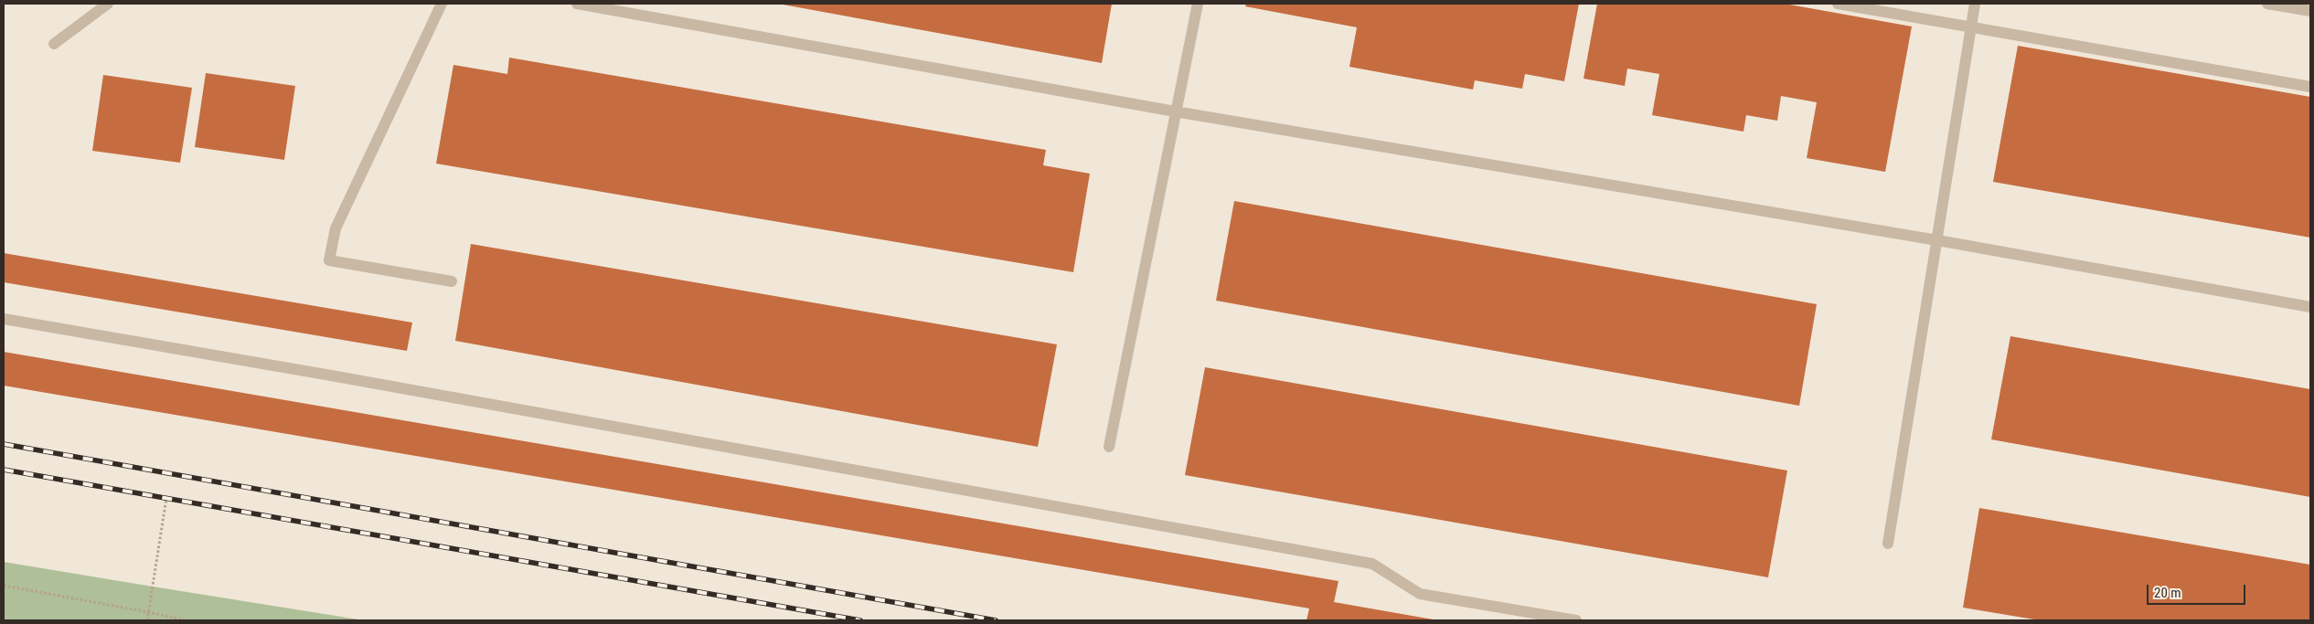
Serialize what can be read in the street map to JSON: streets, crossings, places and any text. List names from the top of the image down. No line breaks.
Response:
{"scale_bar":"20 m"}
